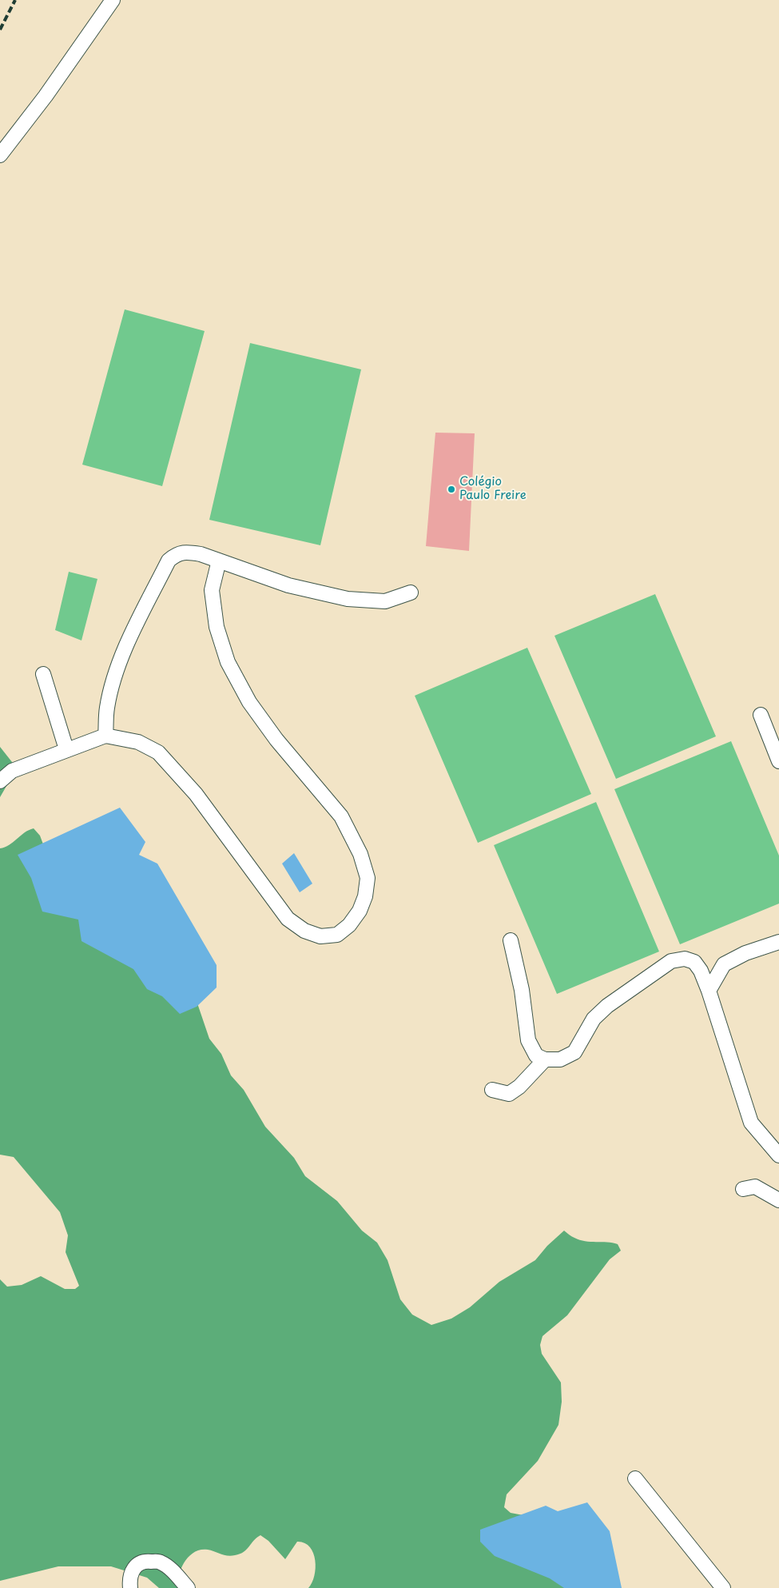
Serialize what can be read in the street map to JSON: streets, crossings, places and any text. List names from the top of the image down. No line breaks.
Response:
{"places":["Colégio Paulo Freire"]}
